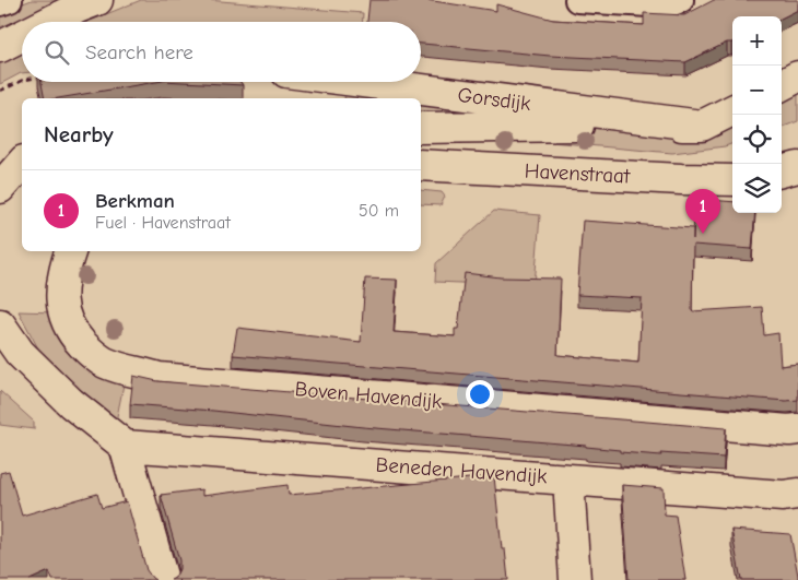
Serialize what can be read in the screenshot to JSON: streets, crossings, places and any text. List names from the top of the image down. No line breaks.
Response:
{"streets":{"street":["Gorsdijk","Havenstraat","Boven Havendijk","Beneden Havendijk"]},"page":{"map_buttons":["+","−"],"search":"Search here","heading":"Nearby","list":[{"mark":"1","name":"Berkman","note":"Fuel · Havenstraat","value":"50 m"}],"pins":"1"}}
